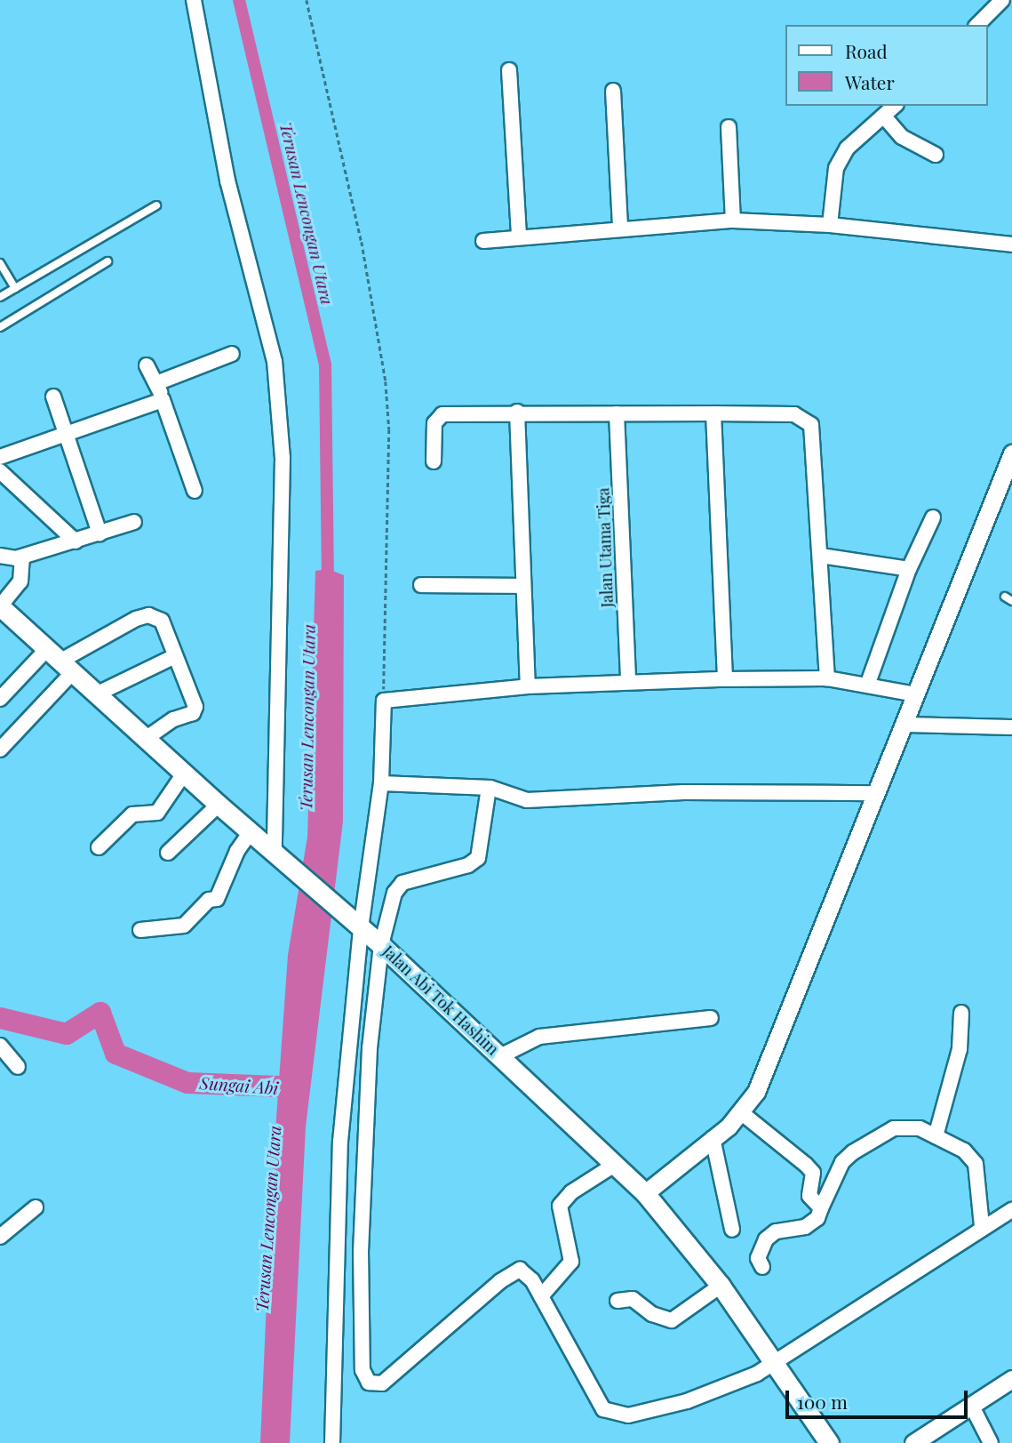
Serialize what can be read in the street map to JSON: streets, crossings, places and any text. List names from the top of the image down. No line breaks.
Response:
{"streets":{"main road":["Jalan Abi Tok Hashim"],"street":["Jalan Utama Tiga"]},"water":["Terusan Lencongan Utara","Sungai Abi"],"legend":["Road","Water"],"scale_bar":"100 m"}
